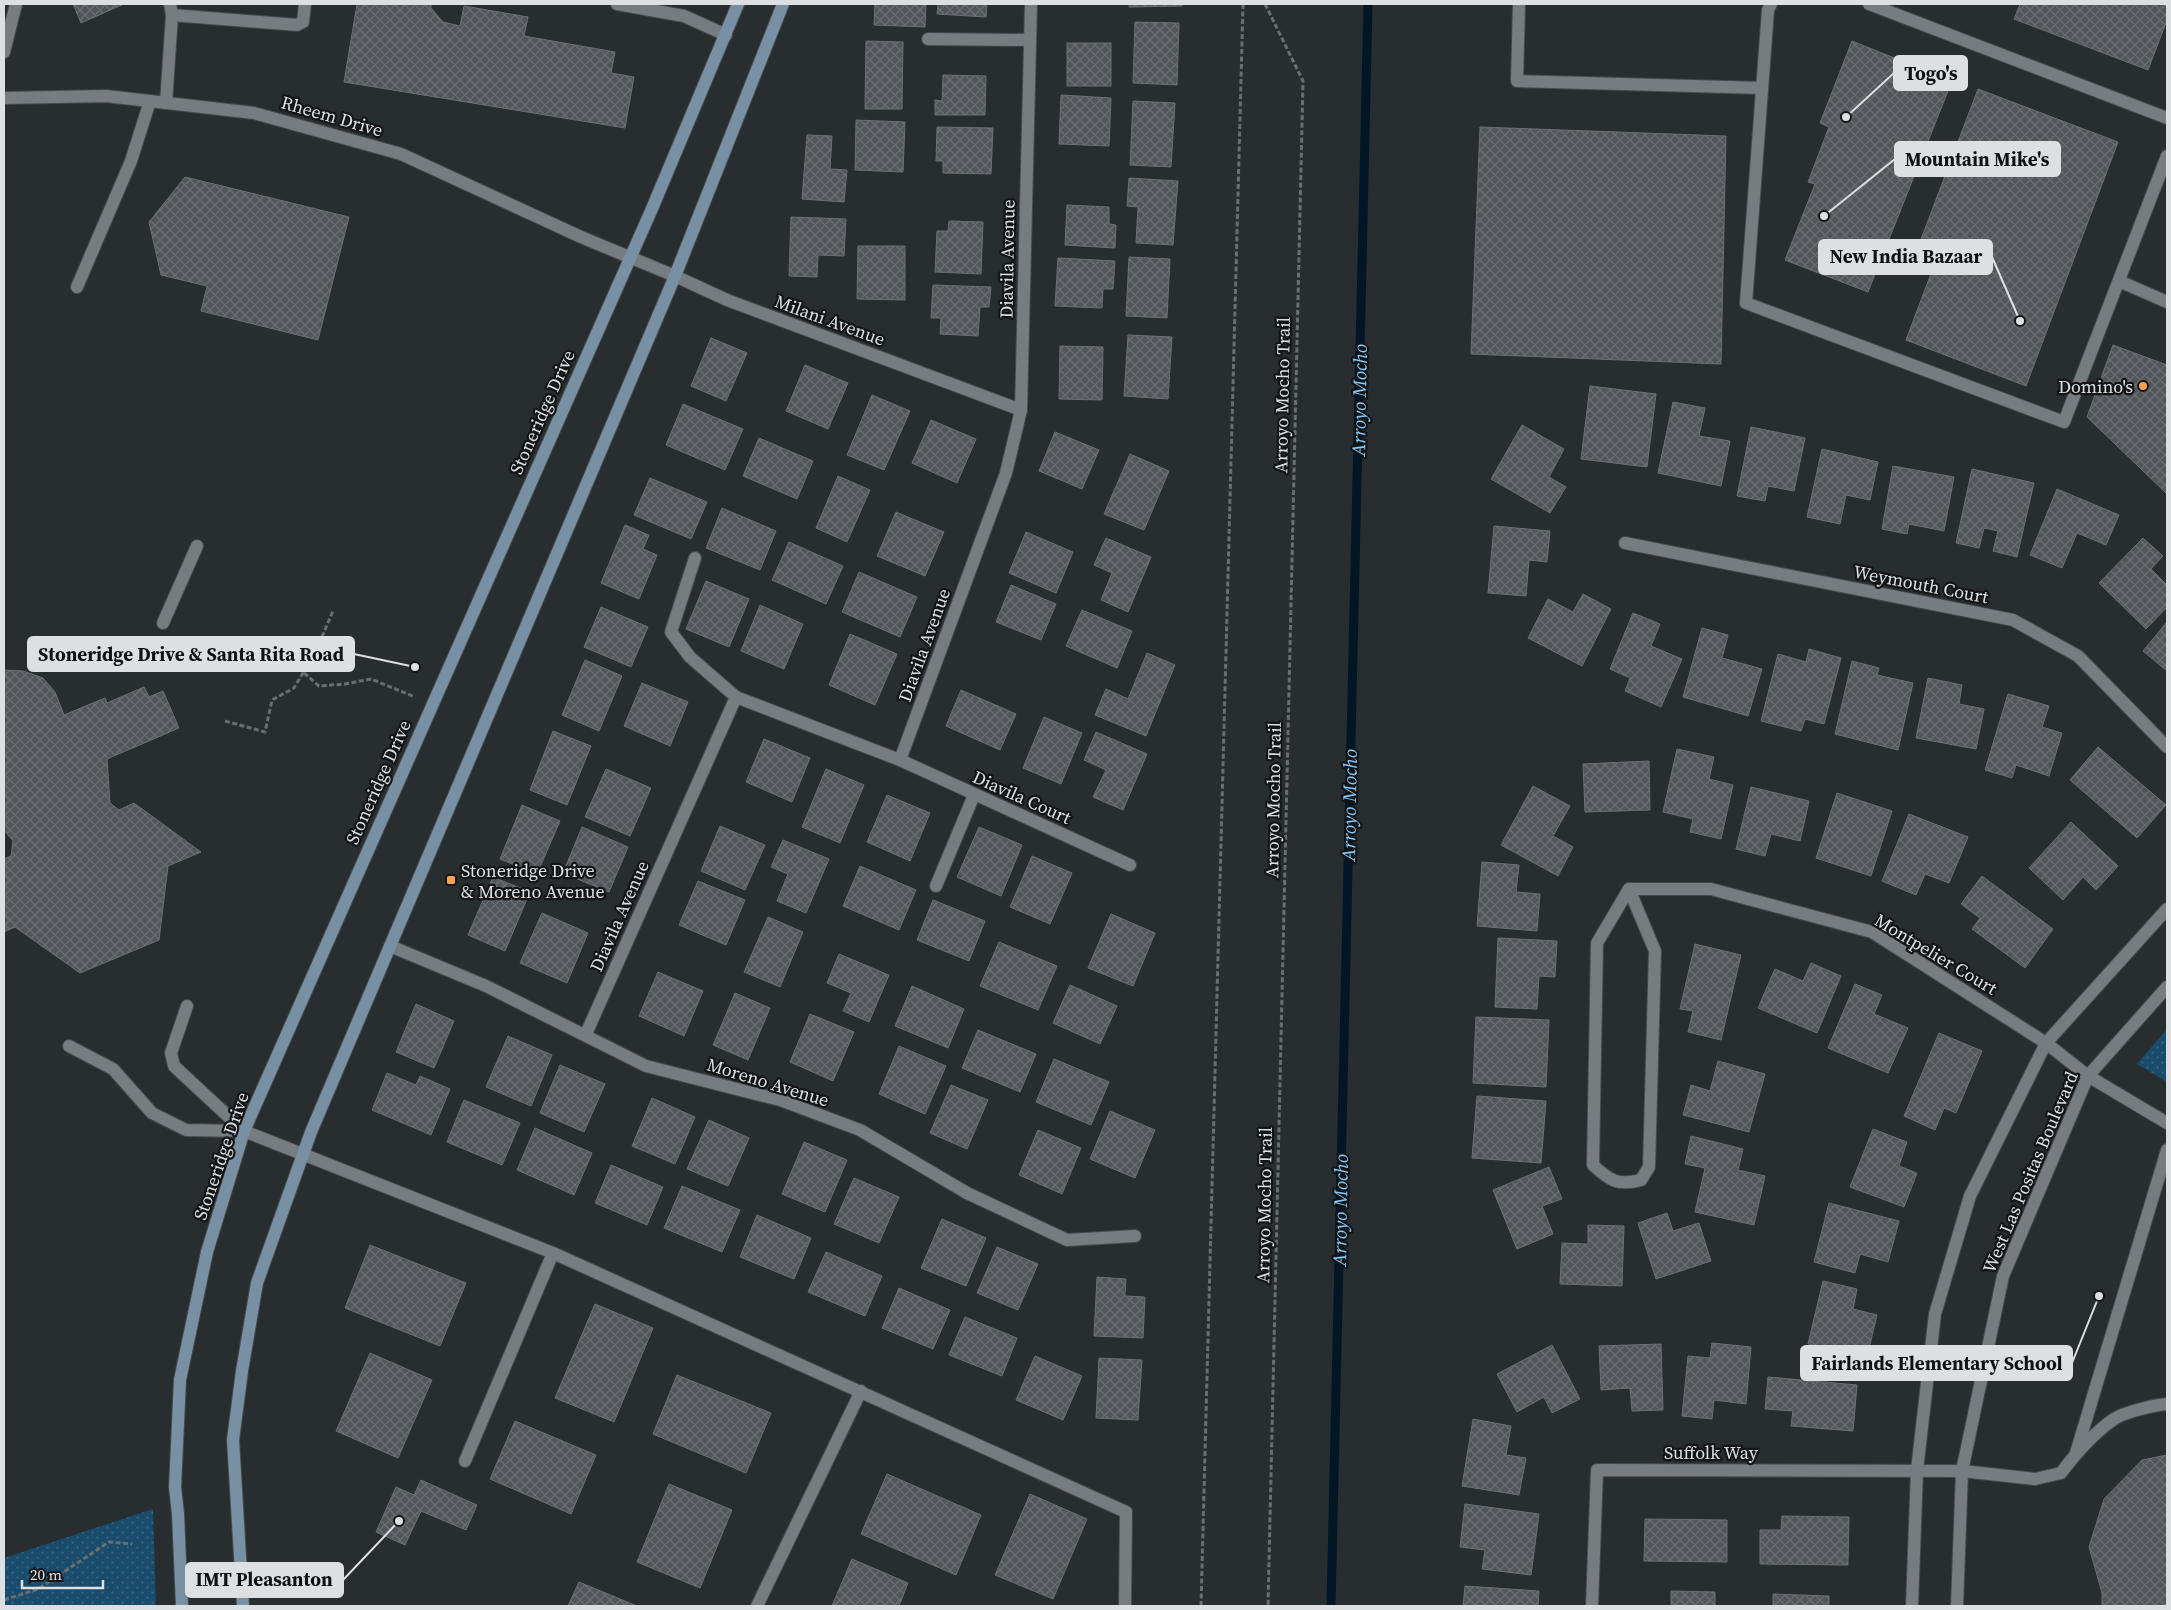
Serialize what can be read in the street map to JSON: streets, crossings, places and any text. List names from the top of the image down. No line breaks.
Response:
{"streets":{"main road":["Stoneridge Drive"],"street":["Rheem Drive","Diavila Avenue","Milani Avenue","Weymouth Court","Diavila Court","Montpelier Court","Moreno Avenue","West Las Positas Boulevard","Suffolk Way"],"path":["Arroyo Mocho Trail"]},"crossings":[["Rheem Drive","Milani Avenue"],["Rheem Drive","Stoneridge Drive"],["Diavila Avenue","Milani Avenue"],["Diavila Avenue","Diavila Court"],["Diavila Avenue","Moreno Avenue"],["Milani Avenue","Stoneridge Drive"],["Montpelier Court","West Las Positas Boulevard"],["West Las Positas Boulevard","Suffolk Way"]],"water":["Arroyo Mocho"],"places":{"other":["Togo's","Mountain Mike's","New India Bazaar","Domino's","Stoneridge Drive & Santa Rita Road","Fairlands Elementary School","IMT Pleasanton"],"transit":["Stoneridge Drive & Moreno Avenue"]},"scale_bar":"20 m"}
